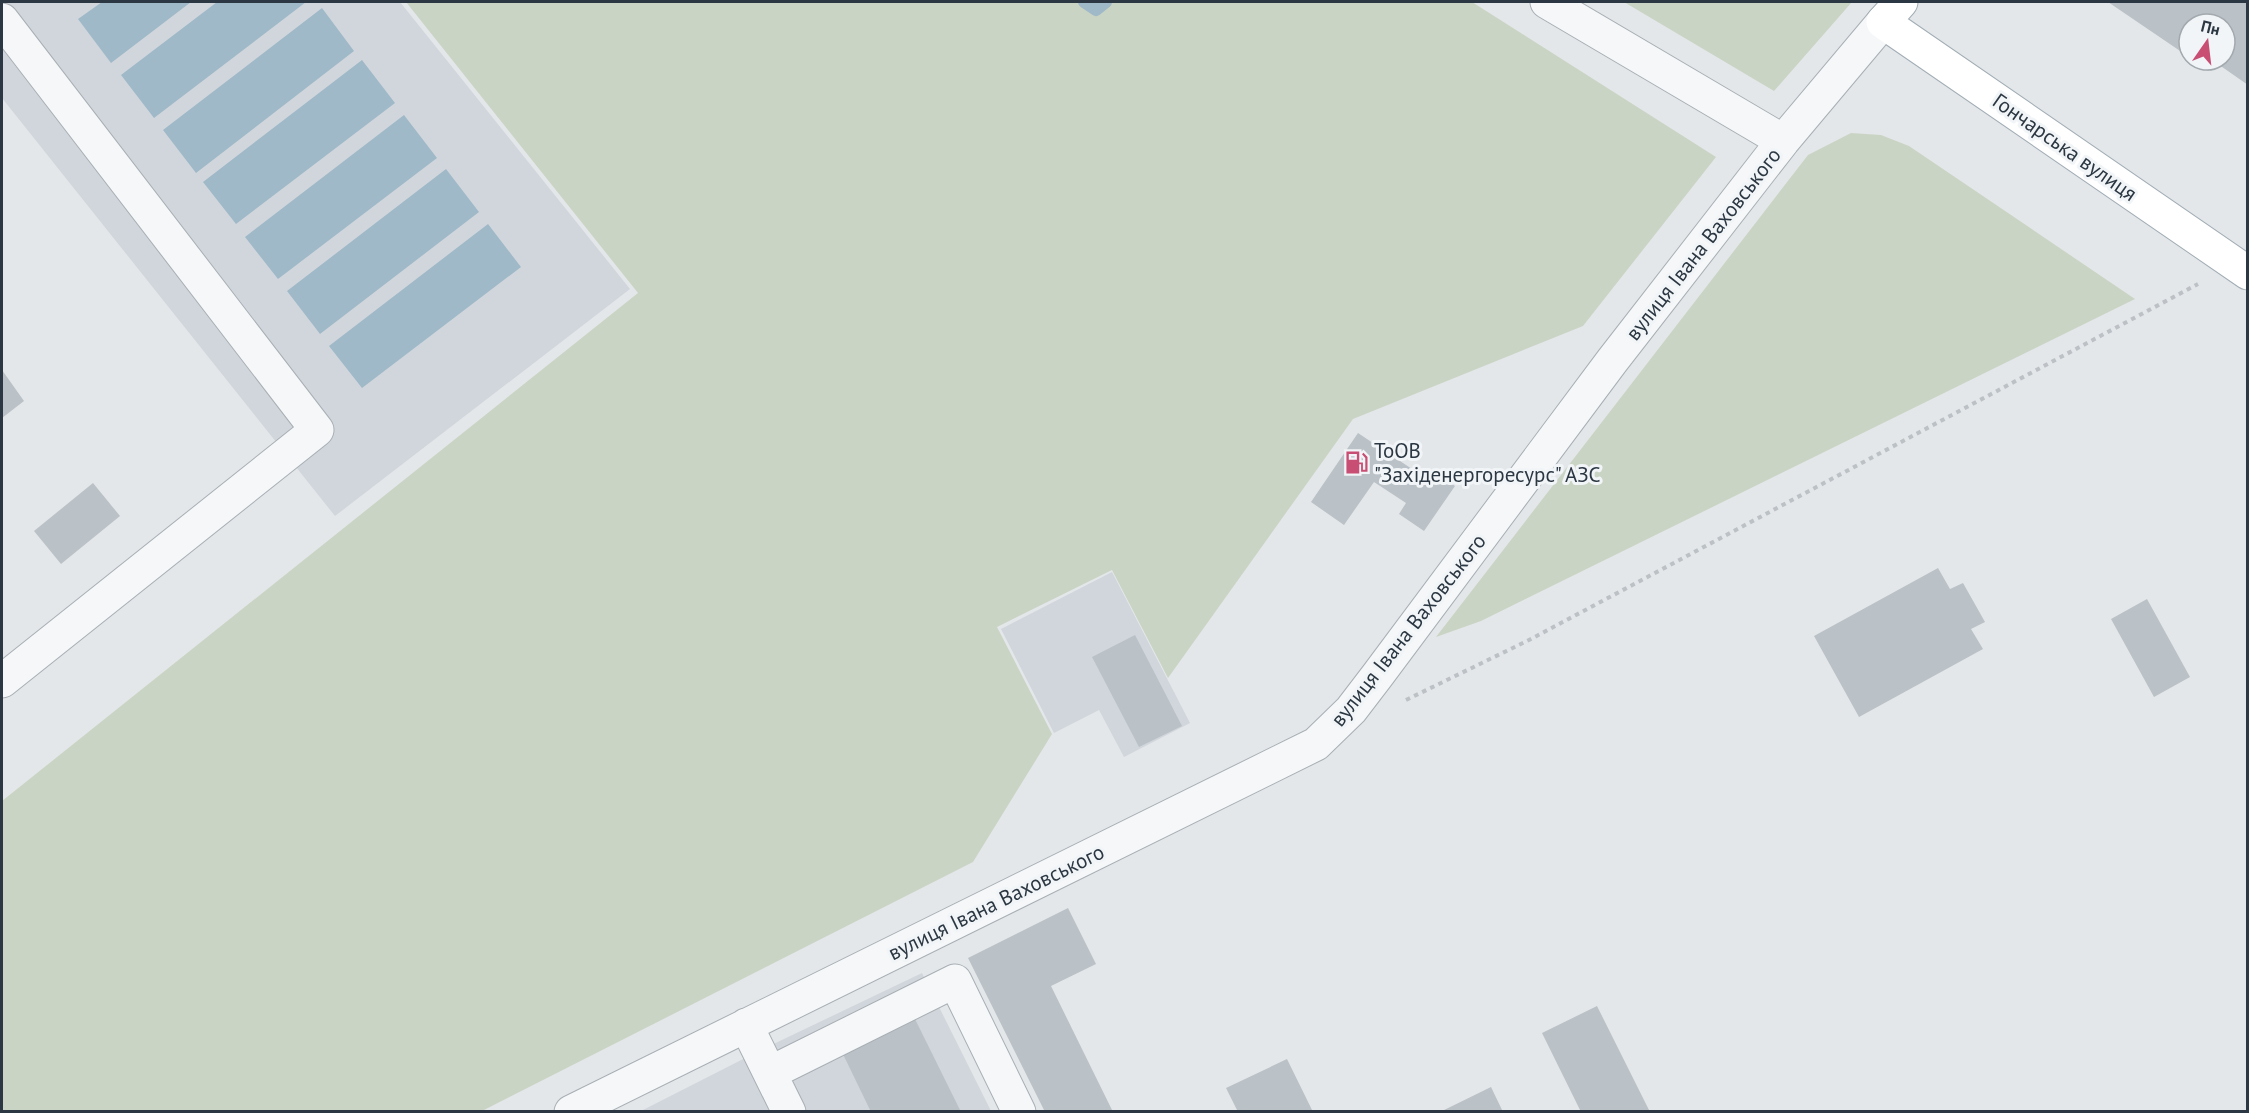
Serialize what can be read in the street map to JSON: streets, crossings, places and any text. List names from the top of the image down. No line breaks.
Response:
{"streets":{"main road":["Гончарська вулиця"],"street":["вулиця Івана Ваховського"]},"crossings":[["Гончарська вулиця","вулиця Івана Ваховського"]],"places":{"fuel station":["ТоОВ \"Західенергоресурс\" АЗС"]},"north":"top"}
